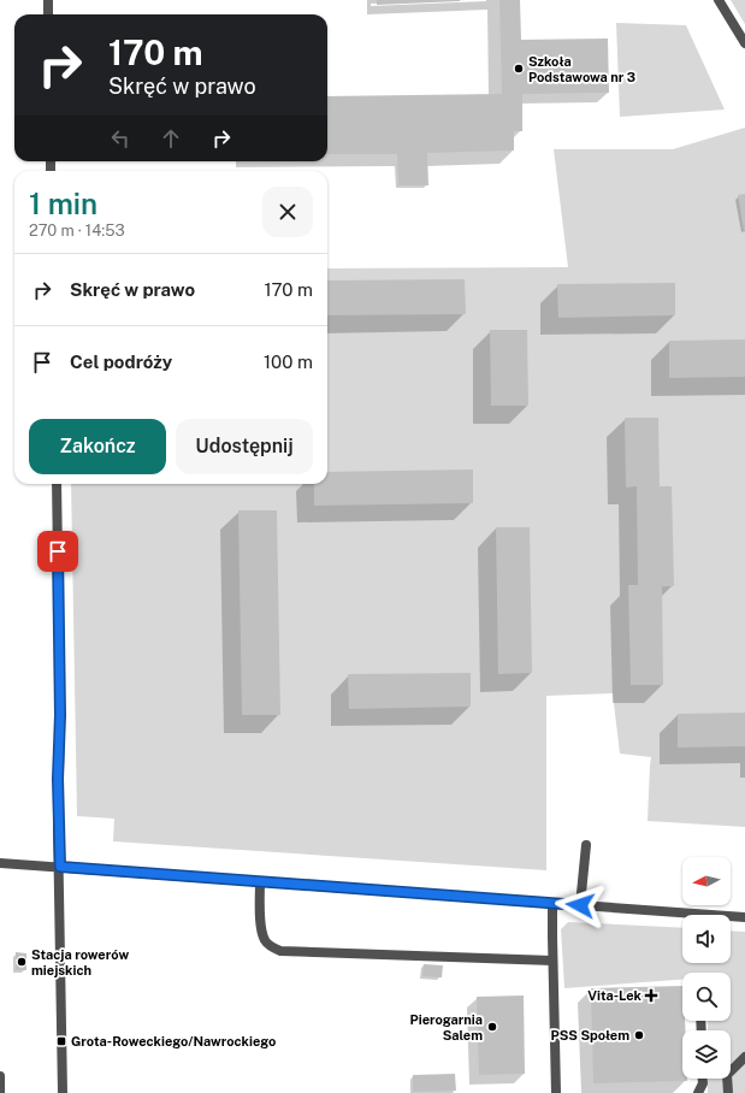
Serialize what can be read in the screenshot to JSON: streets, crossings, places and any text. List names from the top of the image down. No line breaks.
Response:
{"places":{"other":["Szkoła Podstawowa nr 3","Stacja rowerów miejskich","Pierogarnia Salem","PSS Społem"],"health":["Vita-Lek"],"transit":["Grota-Roweckiego/Nawrockiego"]},"north":"left","page":{"turn":["170 m","Skręć w prawo"],"heading":["1 min","270 m · 14:53"],"list":[{"name":"Skręć w prawo","value":"170 m"},{"name":"Cel podróży","value":"100 m"}],"buttons":["Zakończ","Udostępnij"]}}
